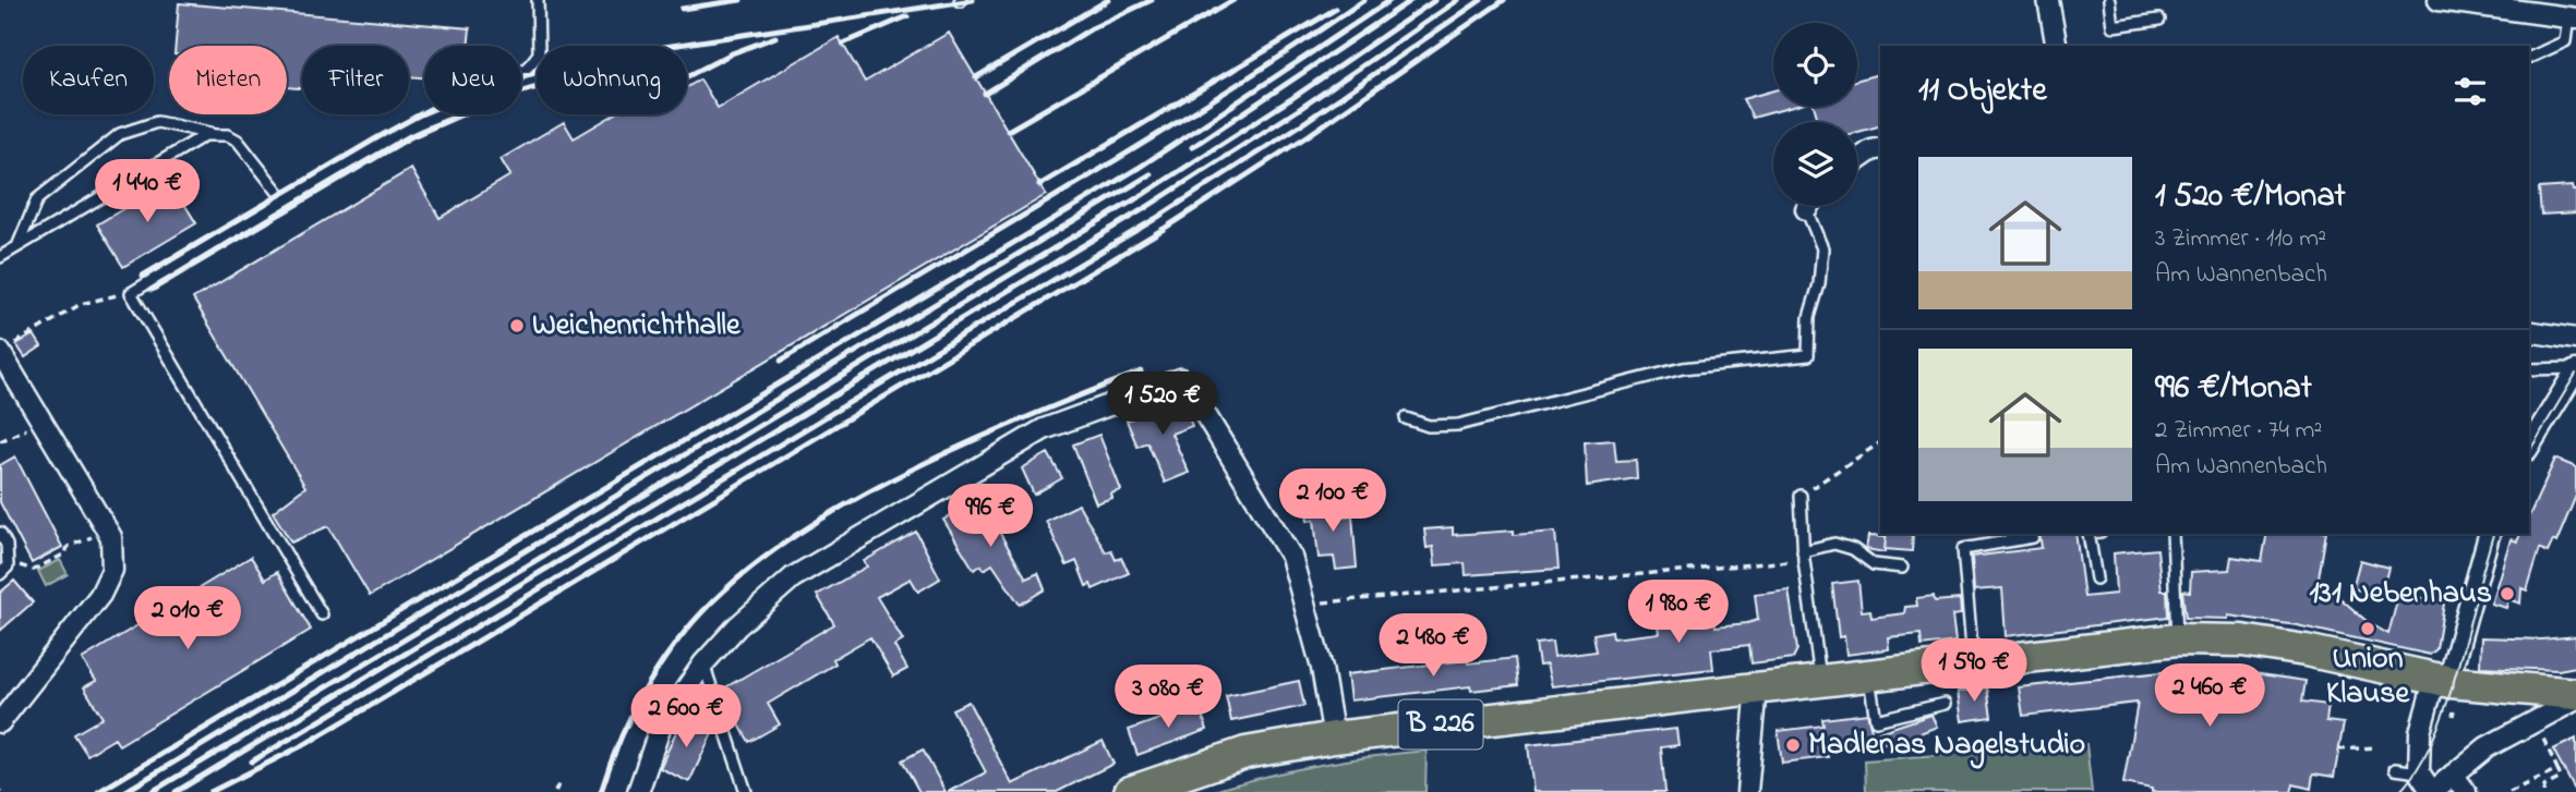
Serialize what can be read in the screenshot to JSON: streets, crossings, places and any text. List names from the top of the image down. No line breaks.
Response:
{"streets":{"main road":["B 226"]},"places":["Weichenrichthalle","131 Nebenhaus","Union Klause","Madlenas Nagelstudio"],"page":{"chip":["Kaufen","Mieten","Filter","Neu","Wohnung"],"heading":"11 Objekte","list":[{"name":"1 520 €/Monat","note":"3 Zimmer · 110 m² · Am Wannenbach"},{"name":"996 €/Monat","note":"2 Zimmer · 74 m² · Am Wannenbach"}],"price":["1 440 €","1 520 €","2 100 €","996 €","1 980 €","2 010 €","2 480 €","1 590 €","2 460 €","3 080 €","2 600 €"]}}
